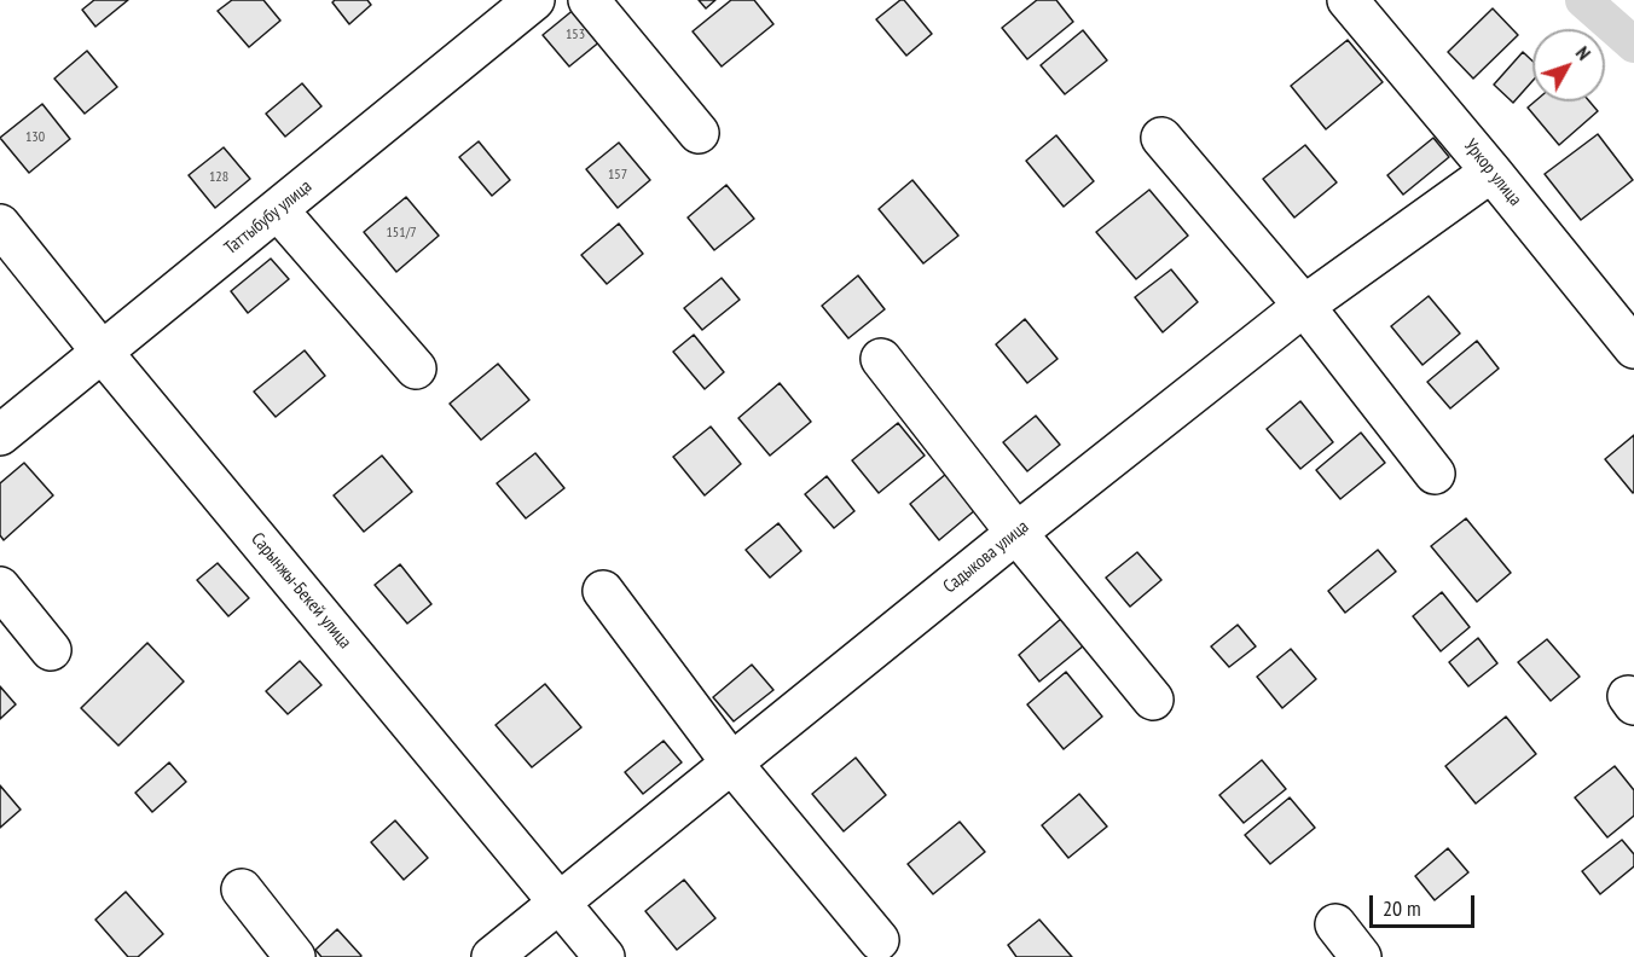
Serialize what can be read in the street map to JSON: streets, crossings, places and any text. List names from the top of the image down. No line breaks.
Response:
{"streets":{"street":["Уркор улица","Таттыбубу улица","Садыкова улица","Сарынжы-Бекей улица"]},"crossings":[["Уркор улица","Садыкова улица"],["Таттыбубу улица","Сарынжы-Бекей улица"],["Садыкова улица","Сарынжы-Бекей улица"]],"house_numbers":["153","130","157","128","151/7"],"scale_bar":"20 m","north":"top right"}
